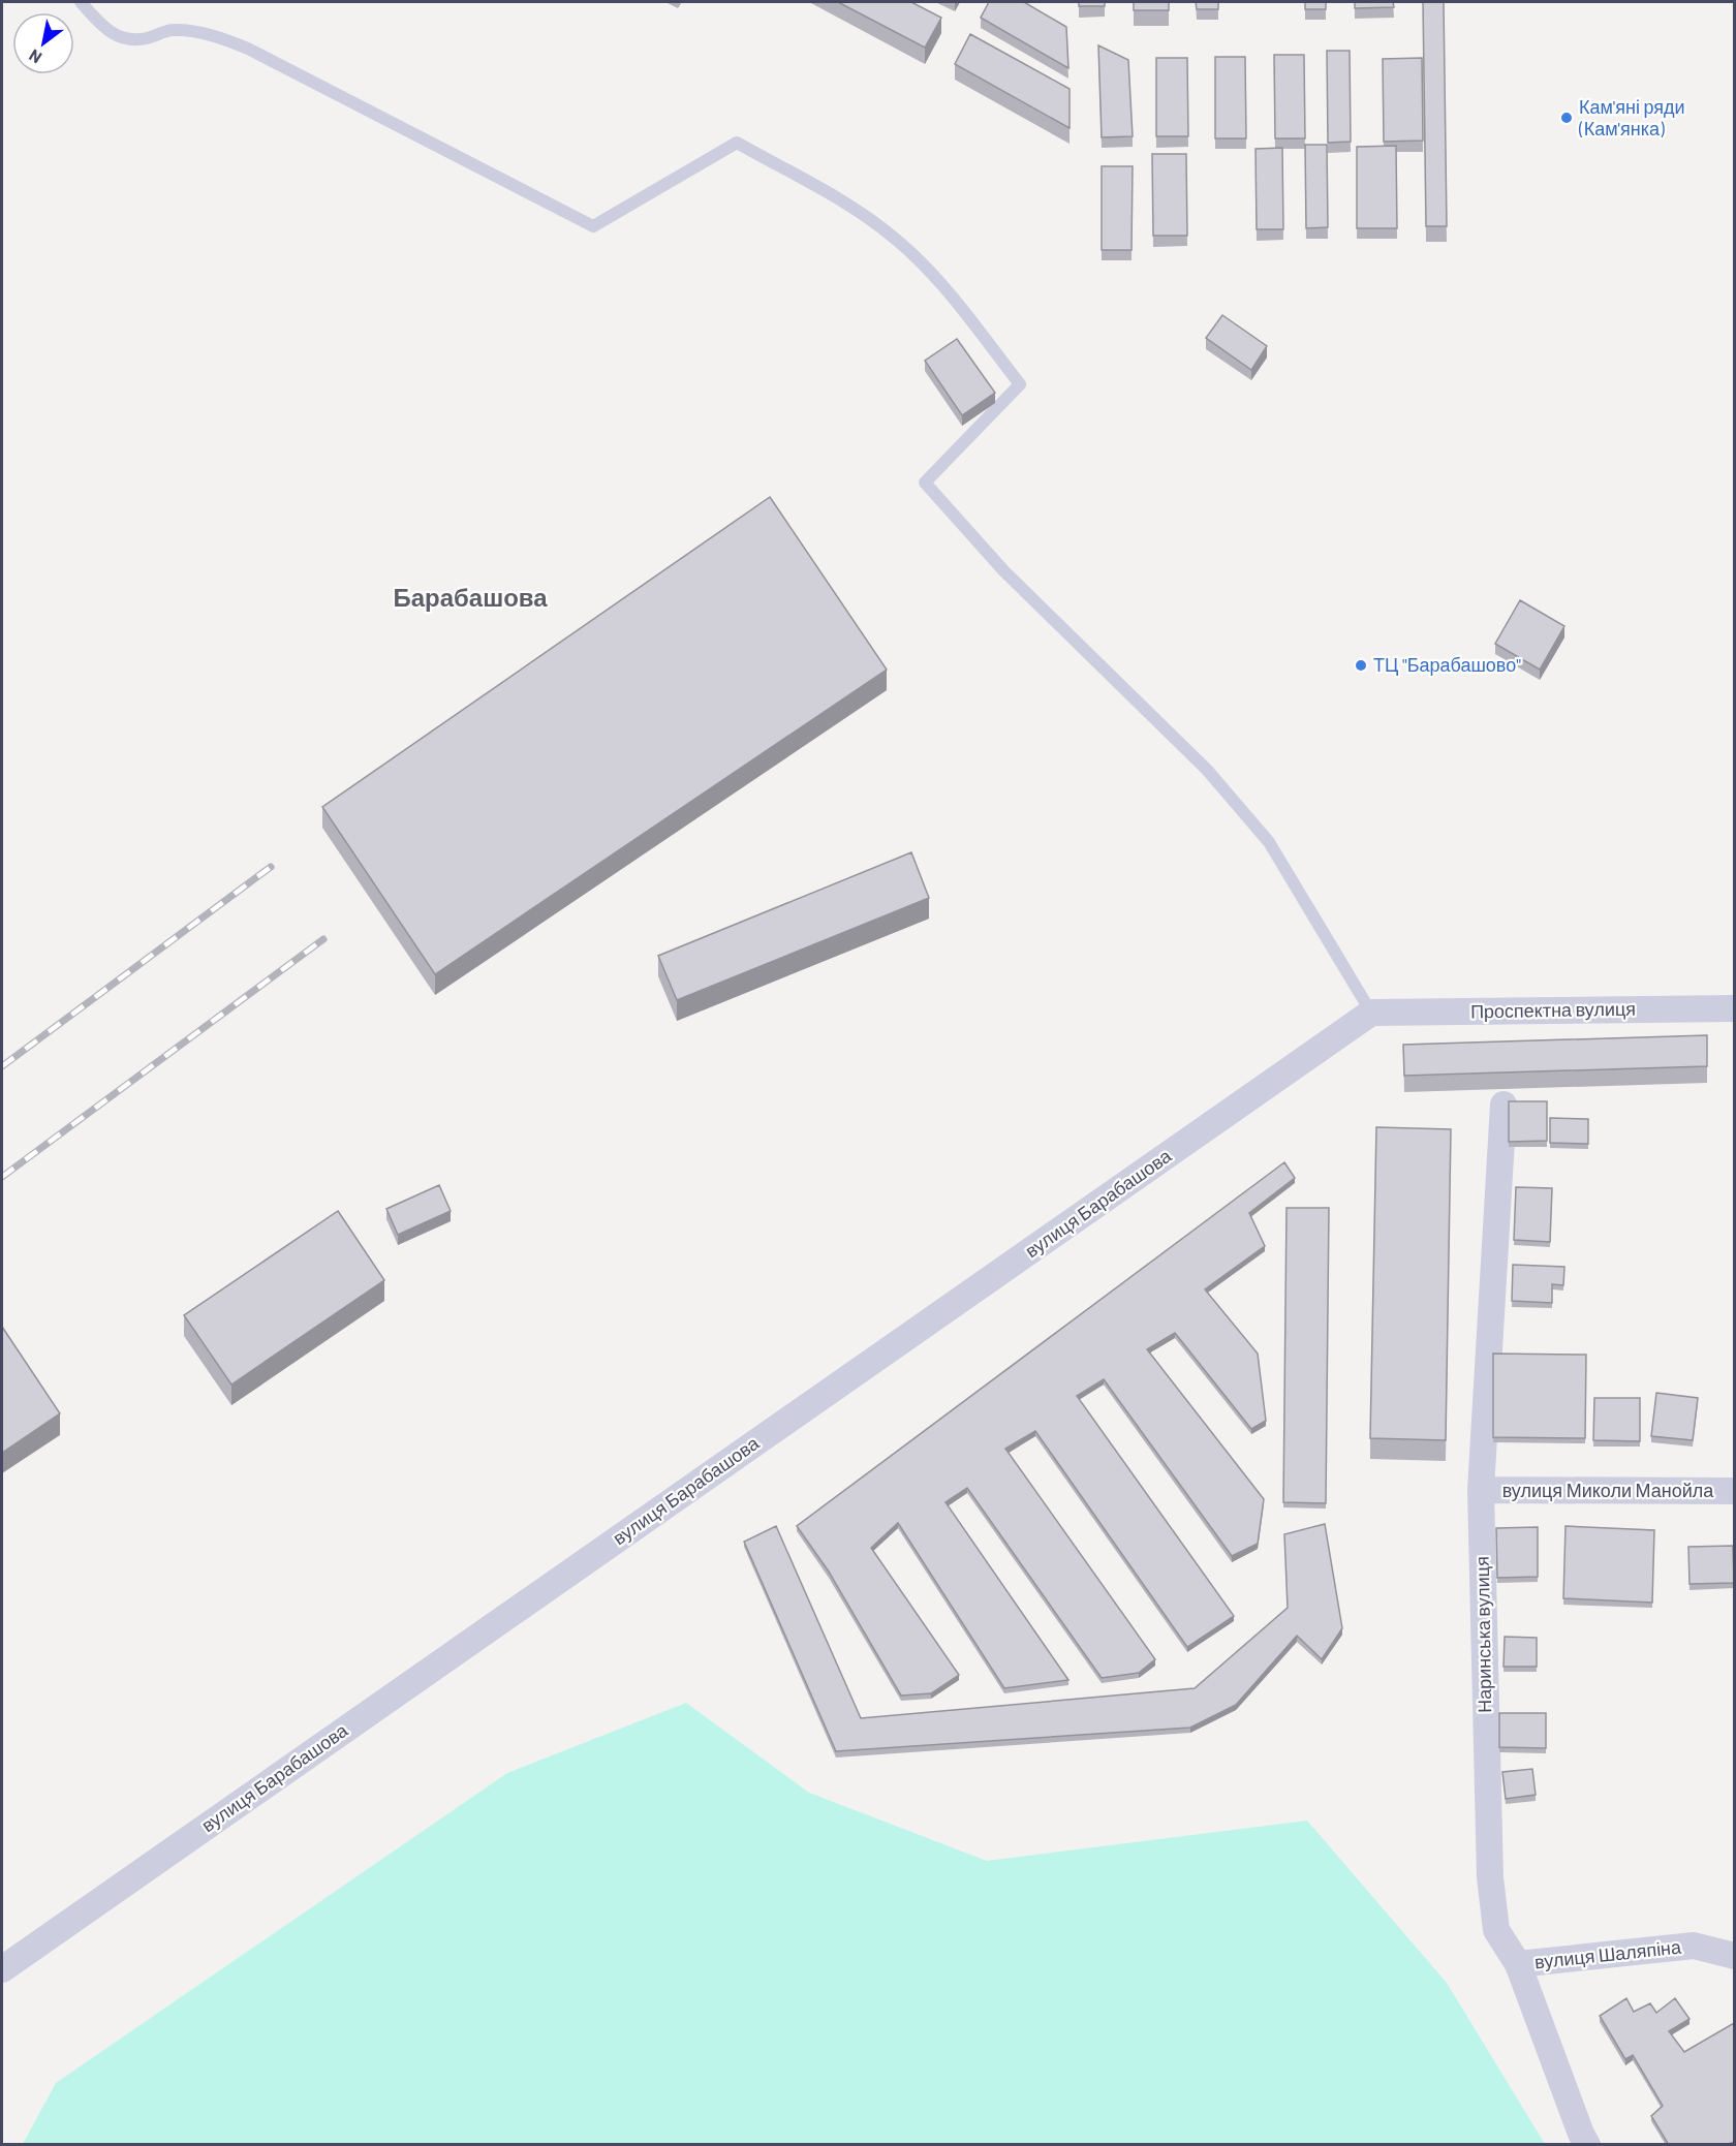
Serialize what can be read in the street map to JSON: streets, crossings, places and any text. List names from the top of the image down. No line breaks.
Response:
{"streets":{"street":["Проспектна вулиця","вулиця Барабашова","вулиця Миколи Манойла","Наринська вулиця","вулиця Шаляпіна"]},"crossings":[["Проспектна вулиця","вулиця Барабашова"],["вулиця Миколи Манойла","Наринська вулиця"],["Наринська вулиця","вулиця Шаляпіна"]],"districts":["Барабашова"],"places":["Кам'яні ряди (Кам'янка)","ТЦ \"Барабашово\""],"north":"bottom left"}
